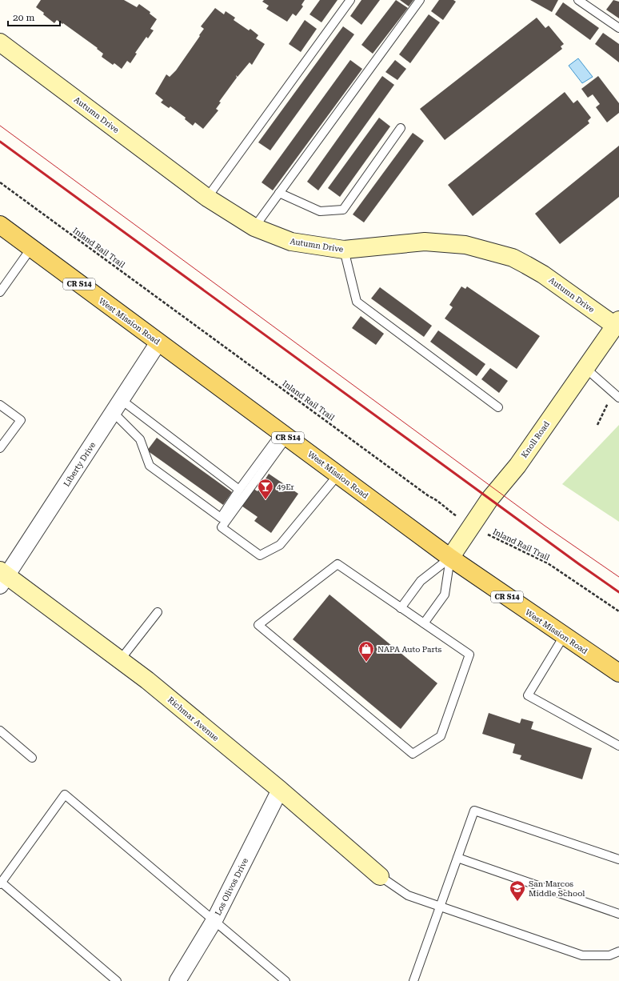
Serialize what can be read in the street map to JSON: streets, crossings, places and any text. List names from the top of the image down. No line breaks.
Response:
{"streets":{"main road":["CR S14","West Mission Road"],"street":["Autumn Drive","Knoll Road","Liberty Drive","Richmar Avenue","Los Olivos Drive"],"path":["Inland Rail Trail"]},"crossings":[["Autumn Drive","Knoll Road"],["Inland Rail Trail","Knoll Road"],["West Mission Road","Knoll Road"],["West Mission Road","Liberty Drive"],["Liberty Drive","Richmar Avenue"],["Richmar Avenue","Los Olivos Drive"]],"places":{"bar":["49Er"],"shop":["NAPA Auto Parts"],"school or university":["San Marcos Middle School"]},"scale_bar":"20 m"}
